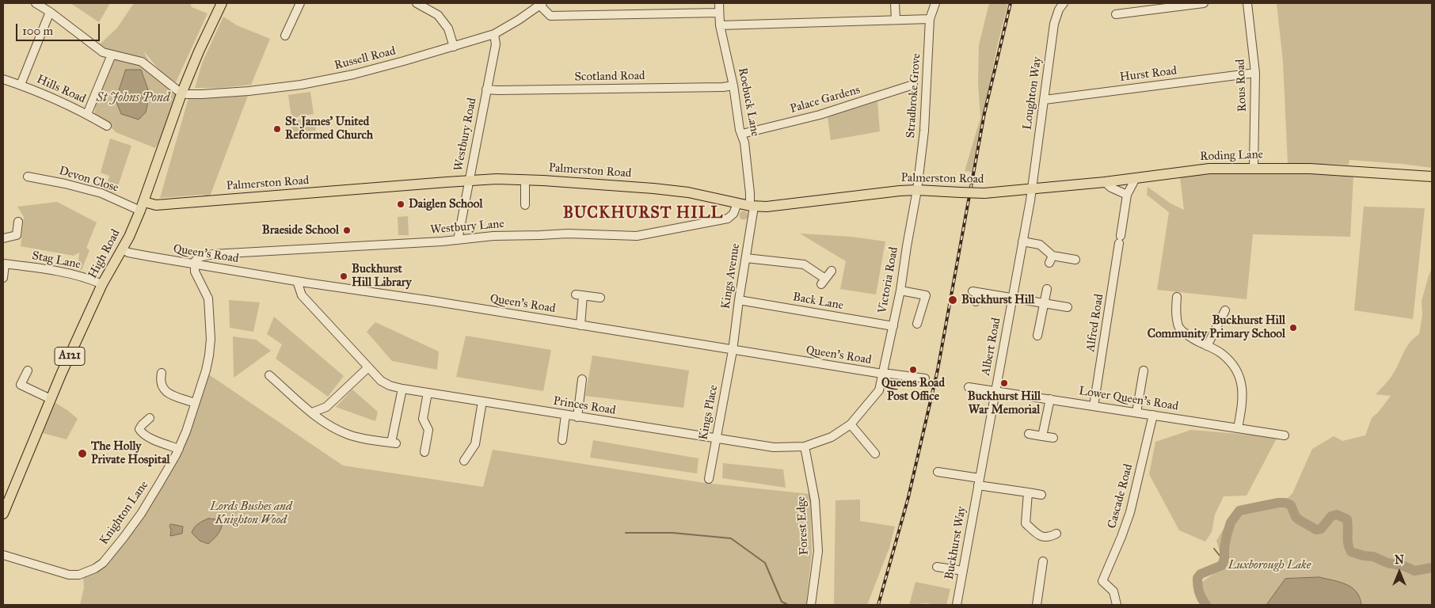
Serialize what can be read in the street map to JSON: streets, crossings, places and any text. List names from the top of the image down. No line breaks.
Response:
{"streets":{"main road":["Roding Lane","Palmerston Road","High Road","A121"],"street":["Russell Road","Hurst Road","Scotland Road","Rous Road","Hills Road","Loughton Way","Stradbroke Grove","Palace Gardens","Roebuck Lane","Westbury Road","Devon Close","Westbury Lane","Queen's Road","Stag Lane","Kings Avenue","Victoria Road","Back Lane","Alfred Road","Albert Road","Lower Queen's Road","Princes Road","Kings Place","Cascade Road","Knighton Lane","Forest Edge","Buckhurst Way"]},"crossings":[["Russell Road","Westbury Road"],["Russell Road","High Road"],["Hurst Road","Rous Road"],["Hurst Road","Loughton Way"],["Scotland Road","Roebuck Lane"],["Scotland Road","Westbury Road"],["Rous Road","Roding Lane"],["Loughton Way","Roding Lane"],["Loughton Way","Palmerston Road"],["Loughton Way","Albert Road"],["Stradbroke Grove","Palmerston Road"],["Stradbroke Grove","Victoria Road"],["Palace Gardens","Roebuck Lane"],["Roebuck Lane","Palmerston Road"],["Roebuck Lane","Kings Avenue"],["Westbury Road","Palmerston Road"],["Westbury Road","Westbury Lane"],["Roding Lane","Palmerston Road"],["Roding Lane","Alfred Road"],["Roding Lane","Albert Road"],["Palmerston Road","Devon Close"],["Palmerston Road","Westbury Lane"],["Palmerston Road","High Road"],["Palmerston Road","Kings Avenue"],["Palmerston Road","Victoria Road"],["Palmerston Road","Albert Road"],["Devon Close","High Road"],["Westbury Lane","Queen's Road"],["Westbury Lane","Knighton Lane"],["High Road","Queen's Road"],["High Road","Stag Lane"],["Queen's Road","Kings Avenue"],["Queen's Road","Victoria Road"],["Queen's Road","Princes Road"],["Queen's Road","Kings Place"],["Queen's Road","Knighton Lane"],["Kings Avenue","Back Lane"],["Kings Avenue","Kings Place"],["Victoria Road","Back Lane"],["Victoria Road","Princes Road"],["Alfred Road","Lower Queen's Road"],["Albert Road","Lower Queen's Road"],["Albert Road","Buckhurst Way"],["Lower Queen's Road","Cascade Road"],["Princes Road","Kings Place"],["Princes Road","Forest Edge"]],"districts":["BUCKHURST HILL"],"water":["St Johns Pond"],"parks":["Lords Bushes and Knighton Wood","Luxborough Lake"],"places":["St. James' United Reformed Church","Daiglen School","Braeside School","Buckhurst Hill Library","Buckhurst Hill","Buckhurst Hill Community Primary School","Queens Road Post Office","Buckhurst Hill War Memorial","The Holly Private Hospital"],"scale_bar":"100 m","north":"top"}
